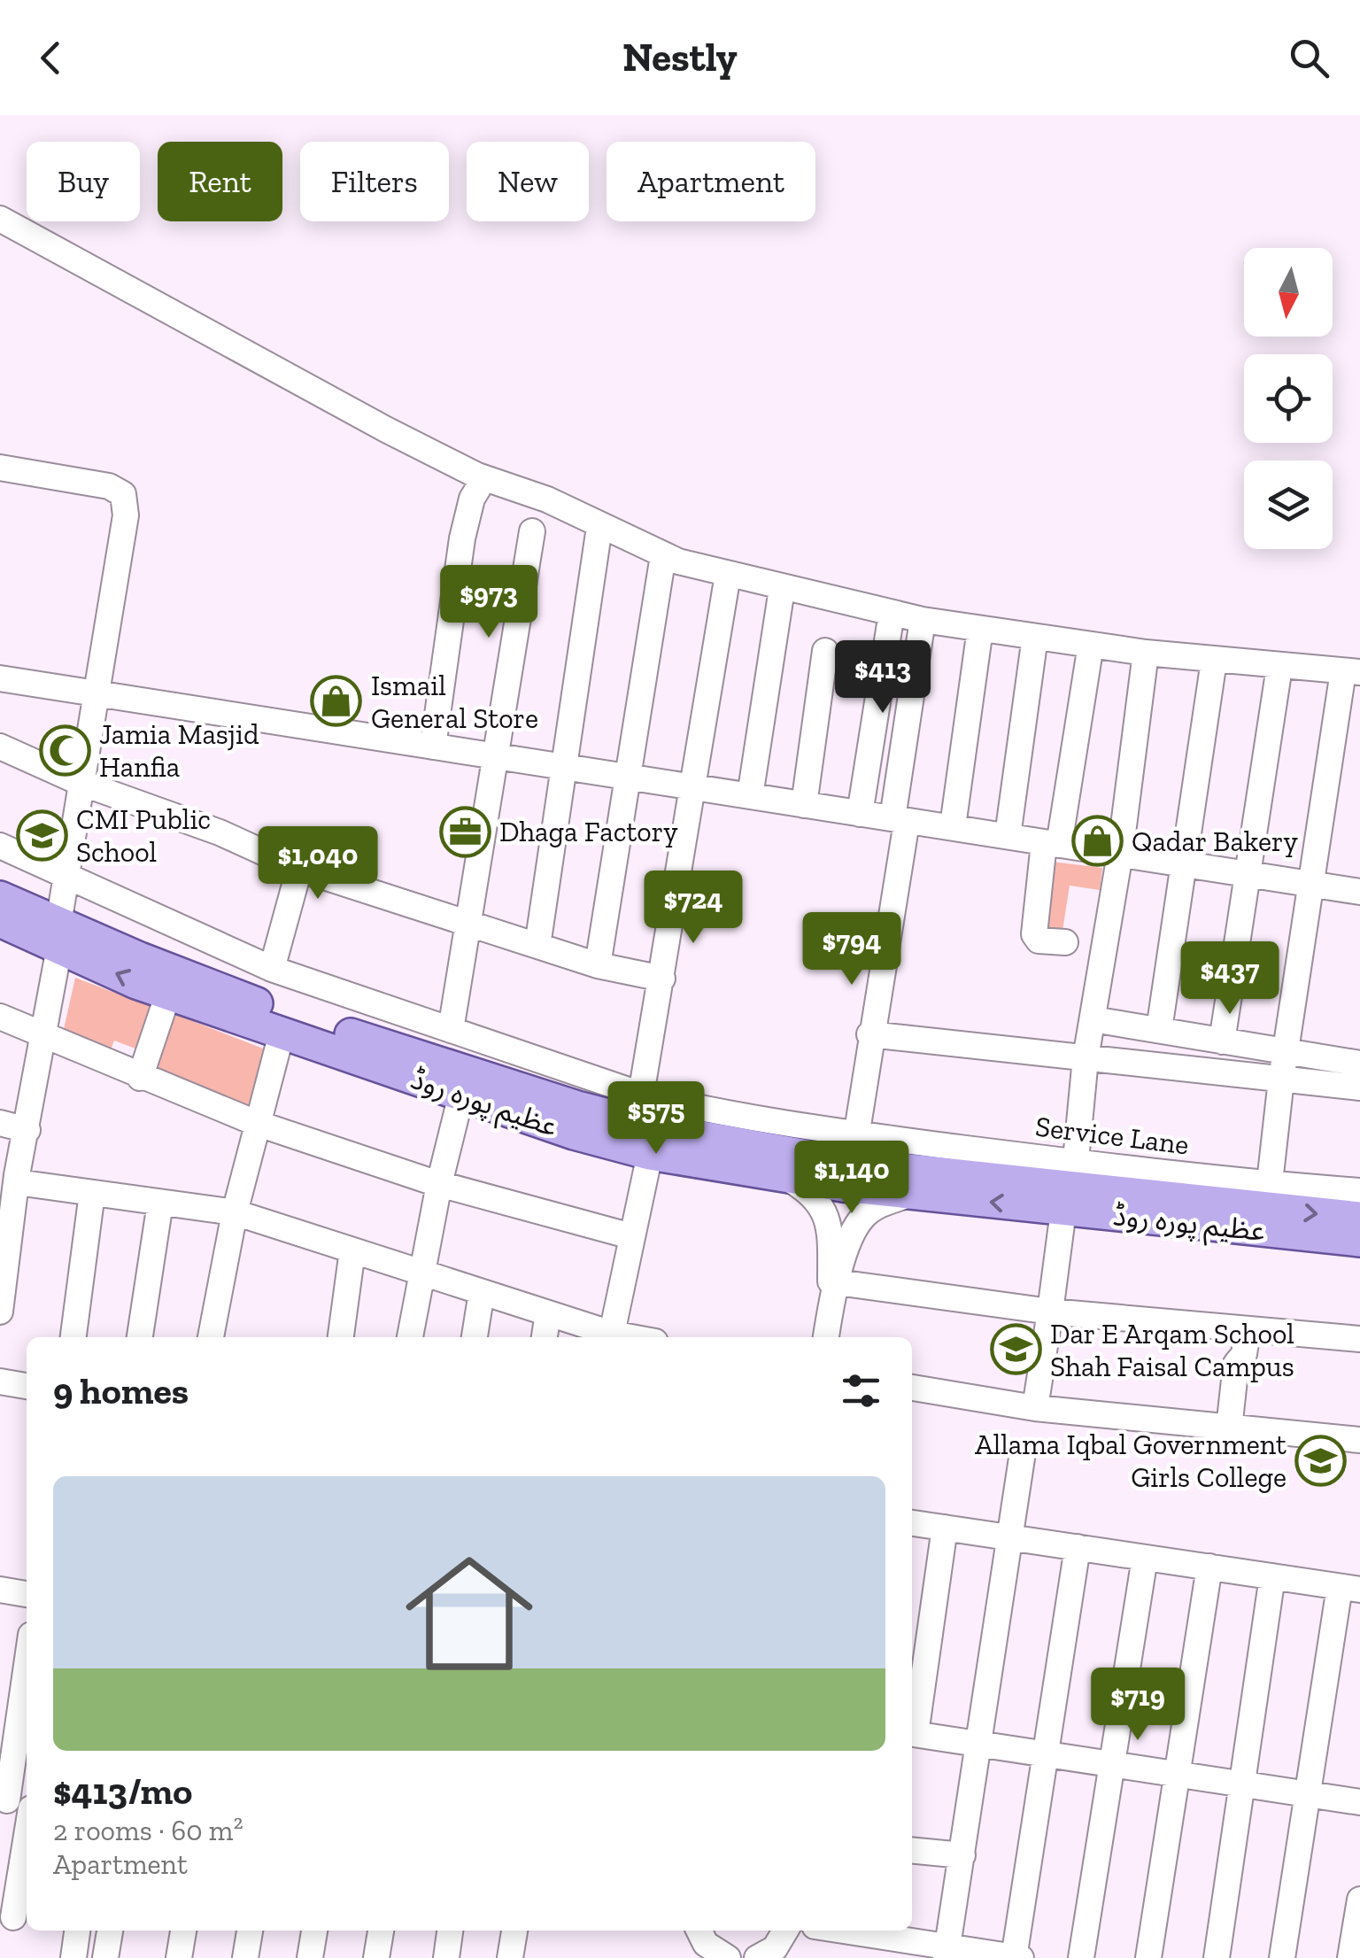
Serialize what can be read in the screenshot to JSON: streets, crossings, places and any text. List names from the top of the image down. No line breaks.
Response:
{"streets":{"main road":["عظیم پورہ روڈ"]},"places":{"shop":["Ismail General Store","Qadar Bakery"],"mosque":["Jamia Masjid Hanfia"],"office":["Dhaga Factory"],"school or university":["CMI Public School","Dar E Arqam School Shah Faisal Campus","Allama Iqbal Government Girls College"]},"north":"bottom","page":{"header":"Nestly","chip":["Buy","Rent","Filters","New","Apartment"],"price":["$973","$413","$1,040","$724","$794","$437","$575","$1,140","$719"],"heading":"9 homes","list":[{"name":"$413/mo","note":"2 rooms · 60 m² · Apartment"}]}}
